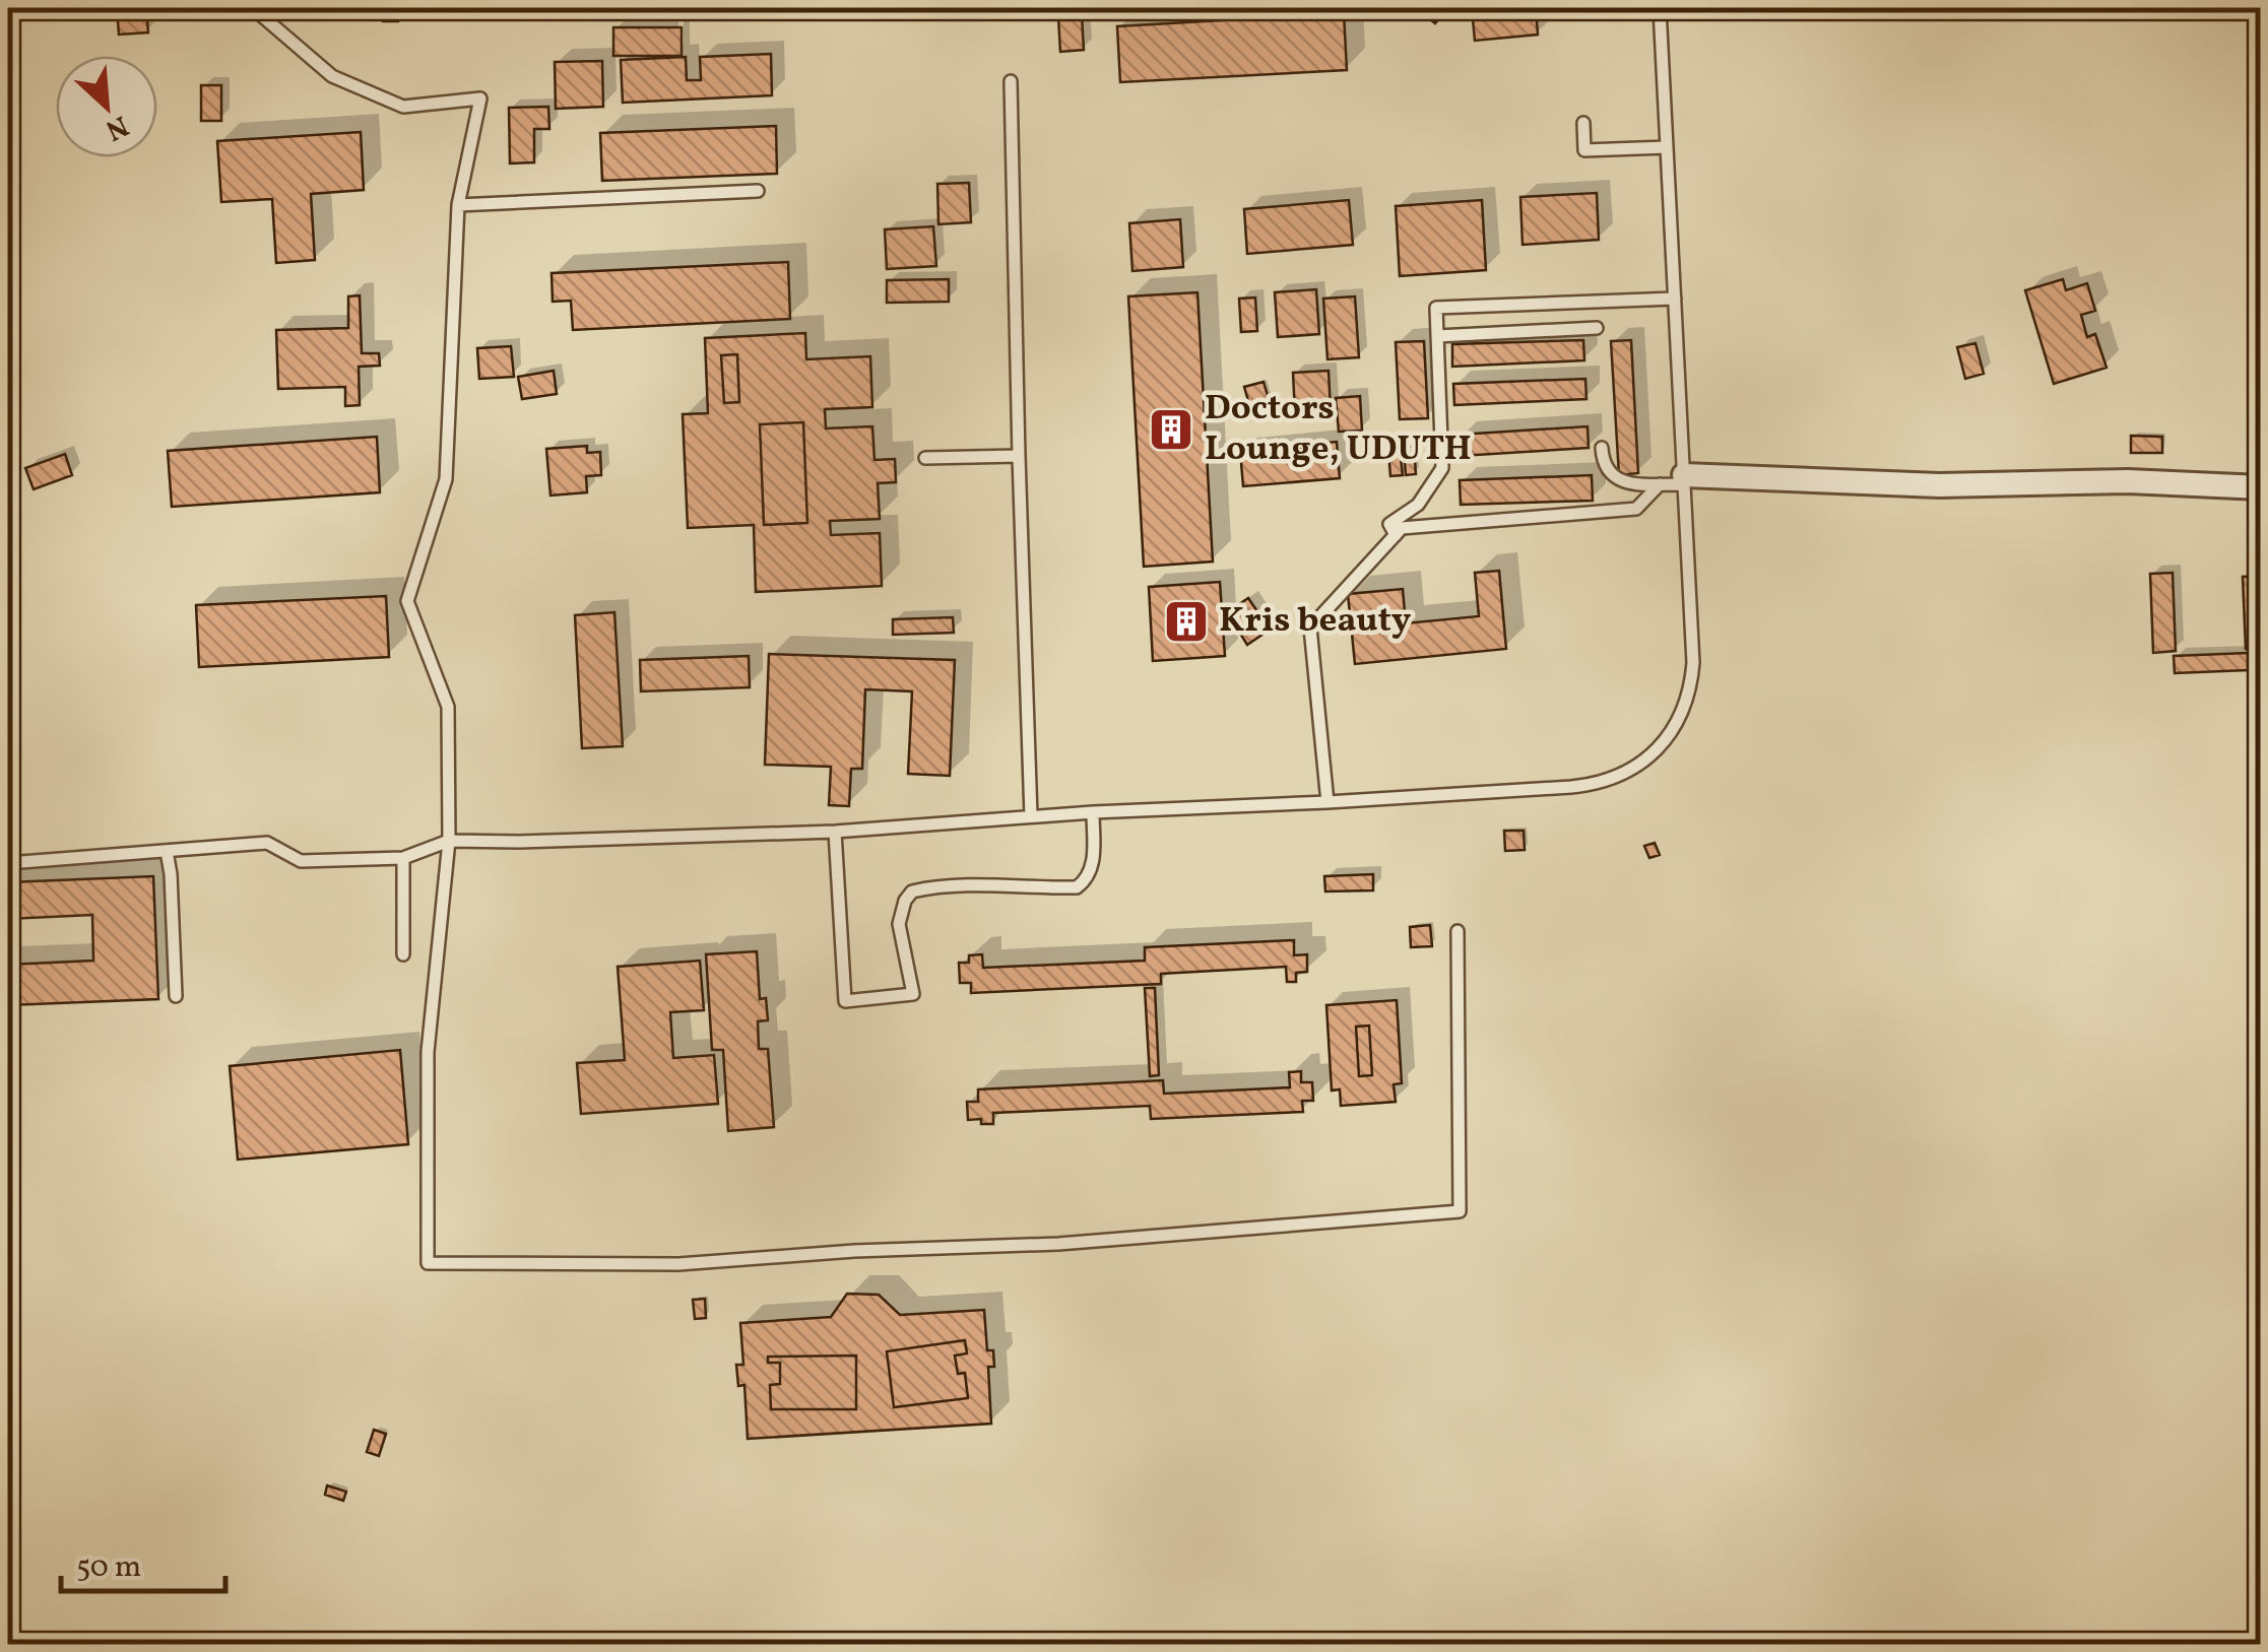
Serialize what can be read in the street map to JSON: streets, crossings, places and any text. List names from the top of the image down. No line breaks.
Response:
{"places":{"building":["Doctors Lounge, UDUTH","Kris beauty"]},"scale_bar":"50 m","north":"bottom right"}
